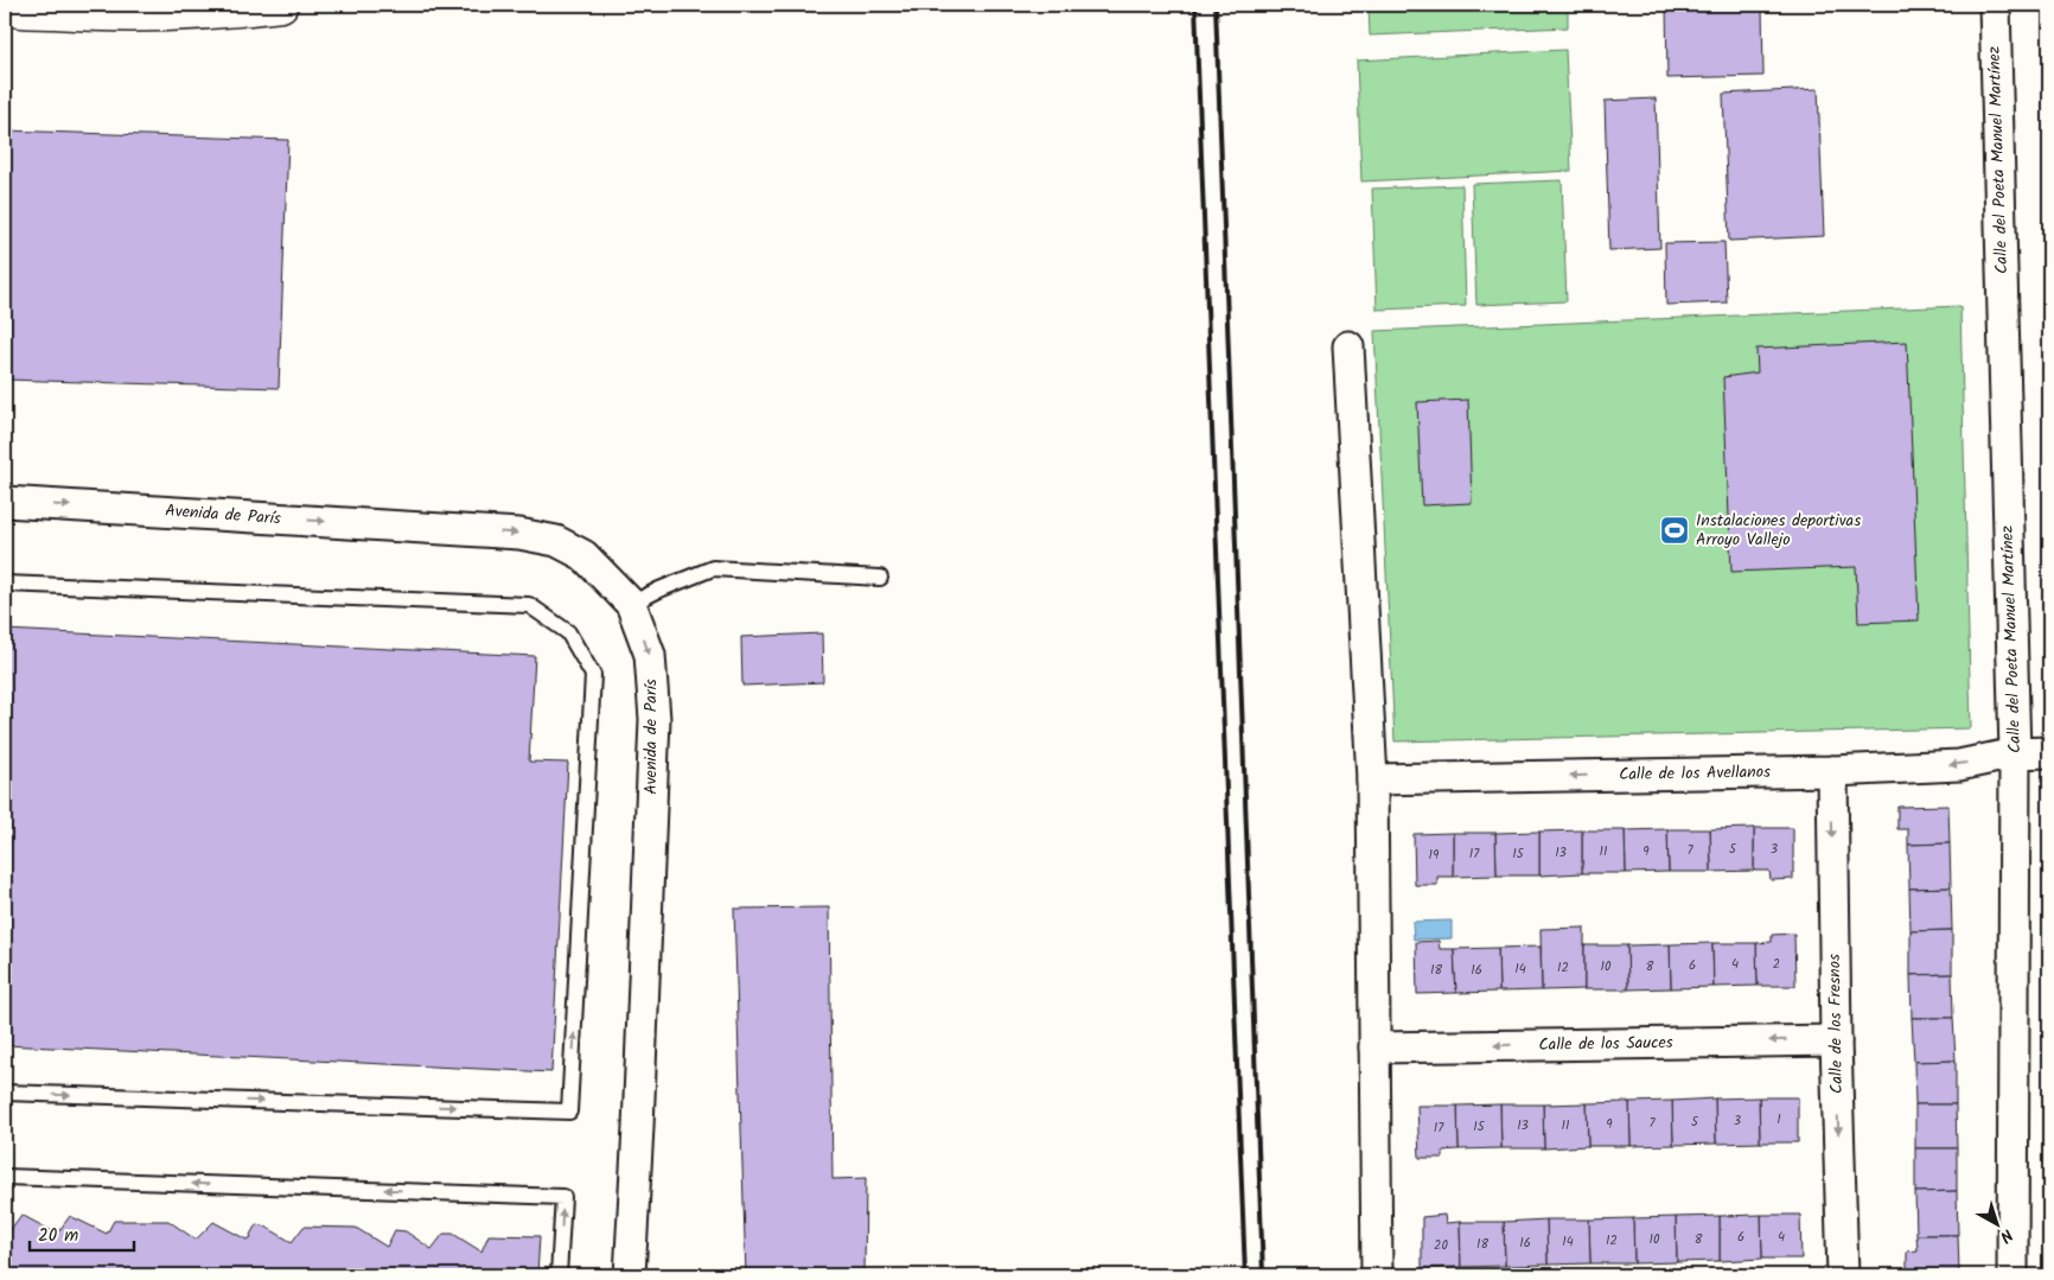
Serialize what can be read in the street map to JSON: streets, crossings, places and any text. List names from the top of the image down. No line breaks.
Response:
{"streets":{"street":["Calle del Poeta Manuel Martínez","Avenida de París","Calle de los Avellanos","Calle de los Fresnos","Calle de los Sauces"]},"crossings":[["Calle del Poeta Manuel Martínez","Calle de los Avellanos"],["Calle de los Avellanos","Calle de los Fresnos"],["Calle de los Fresnos","Calle de los Sauces"]],"one_way":["Calle de los Avellanos","Calle de los Fresnos","Calle de los Sauces"],"places":{"sports":["Instalaciones deportivas Arroyo Vallejo"]},"house_numbers":["5","3","7","11","9","13","17","15","19","4","2","6","10","8","12","14","18","16","1","3","5","7","9","13","11","15","17","6","4","10","8","12","14","16","18","20"],"scale_bar":"20 m","north":"bottom right"}
